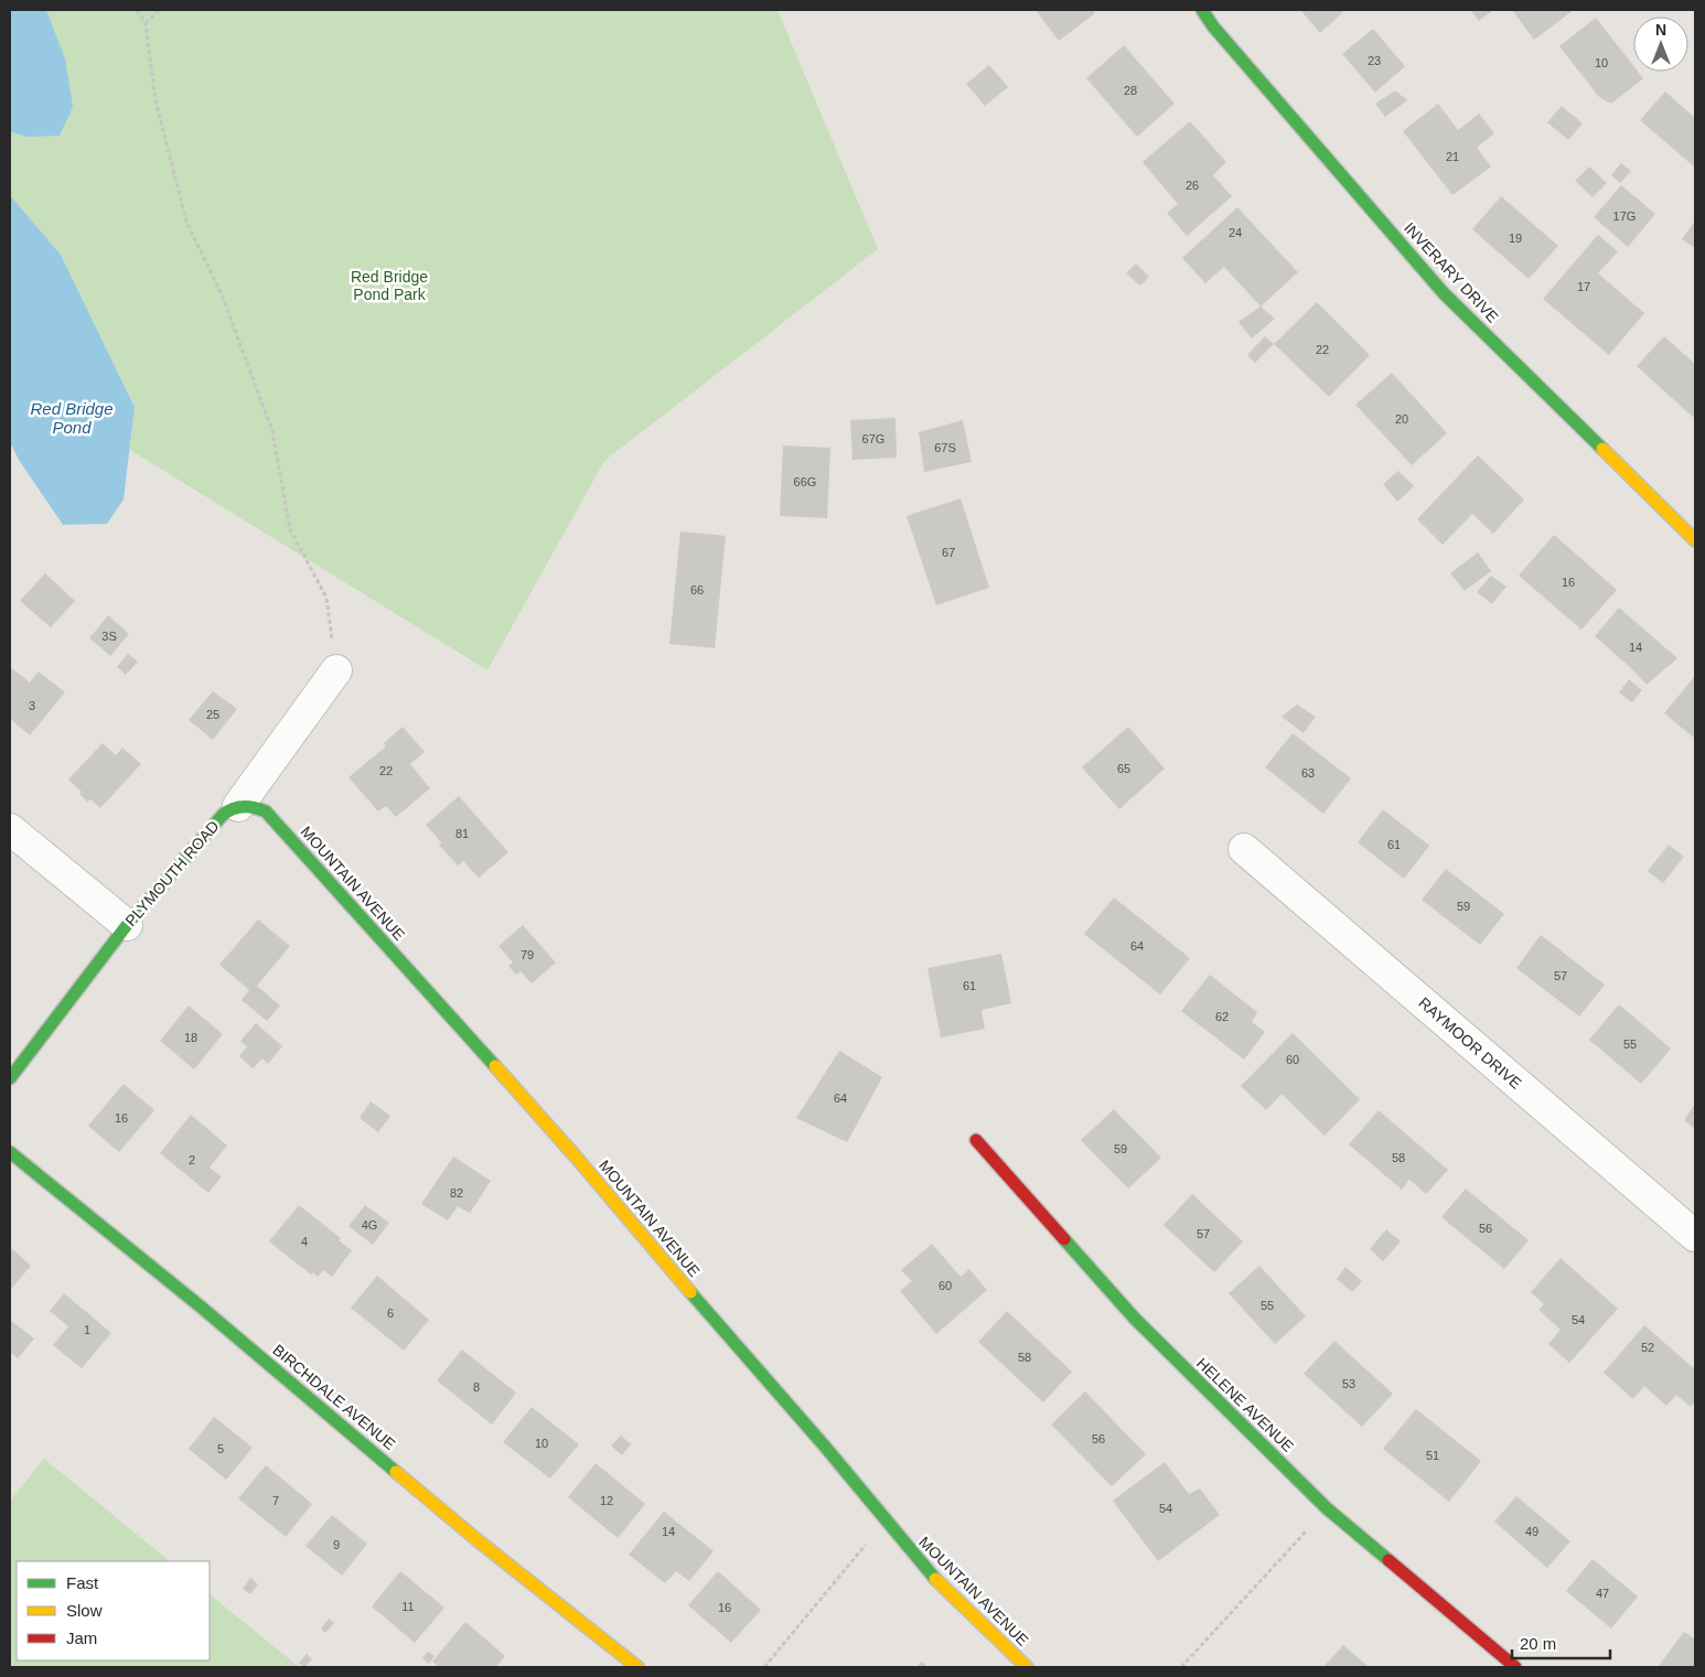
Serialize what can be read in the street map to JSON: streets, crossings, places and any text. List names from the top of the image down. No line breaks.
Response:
{"streets":{"street":["INVERARY DRIVE","PLYMOUTH ROAD","MOUNTAIN AVENUE","RAYMOOR DRIVE","BIRCHDALE AVENUE","HELENE AVENUE"]},"crossings":[["PLYMOUTH ROAD","MOUNTAIN AVENUE"]],"water":["Red Bridge Pond"],"parks":["Red Bridge Pond Park"],"house_numbers":["23","10","28","21","26","17G","24","19","17","22","20","67G","67S","66G","67","16","66","3S","14","3","25","65","22","63","81","61","59","64","79","57","61","62","18","55","60","64","16","59","58","2","82","4G","56","57","4","60","55","6","54","1","52","58","53","8","56","10","5","51","7","12","54","14","49","9","47","11","16"],"legend":["Fast","Slow","Jam"],"scale_bar":"20 m","north":"top"}
